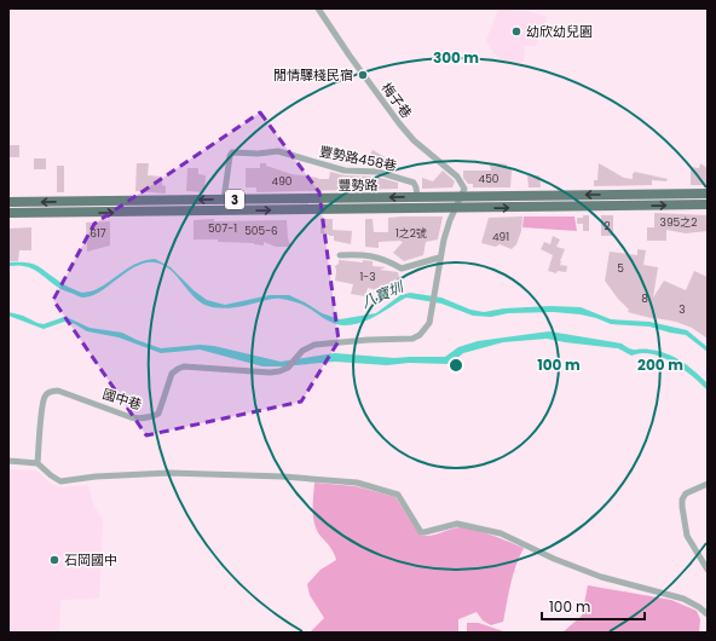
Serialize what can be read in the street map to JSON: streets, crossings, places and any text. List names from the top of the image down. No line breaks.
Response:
{"streets":{"main road":["豐勢路","3"],"street":["梅子巷","豐勢路458巷","國中巷"]},"crossings":[["梅子巷","豐勢路"],["豐勢路458巷","豐勢路"]],"water":["八寶圳"],"places":["幼欣幼兒園","閒情驛棧民宿","石岡國中"],"house_numbers":["450","490","395之2","2","507-1","505-6","617","1之2號","491","5","1-3","8","3"],"scale_bar":"100 m","rings":["300 m","100 m","200 m"]}
